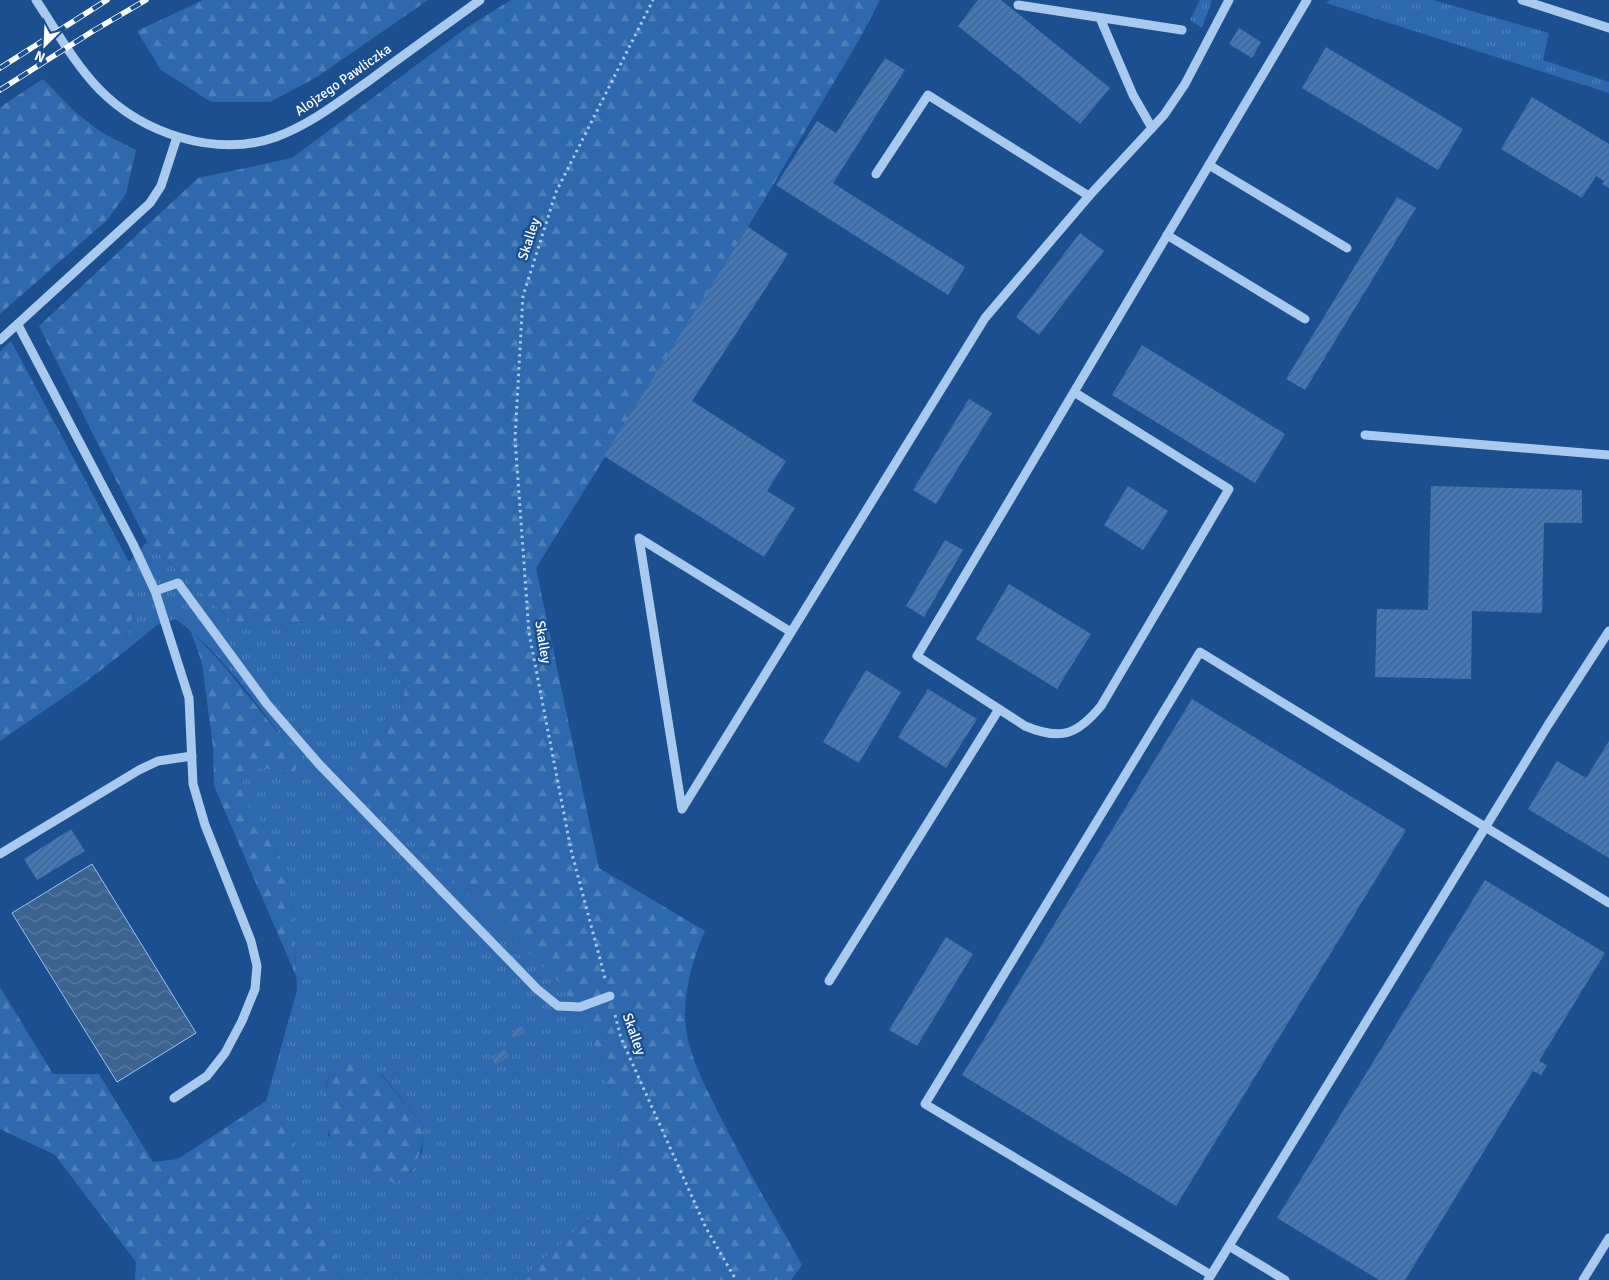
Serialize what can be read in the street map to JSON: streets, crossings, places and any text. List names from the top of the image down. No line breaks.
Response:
{"streets":{"street":["Alojzego Pawliczka"],"path":["Skalley"]},"north":"bottom left"}
